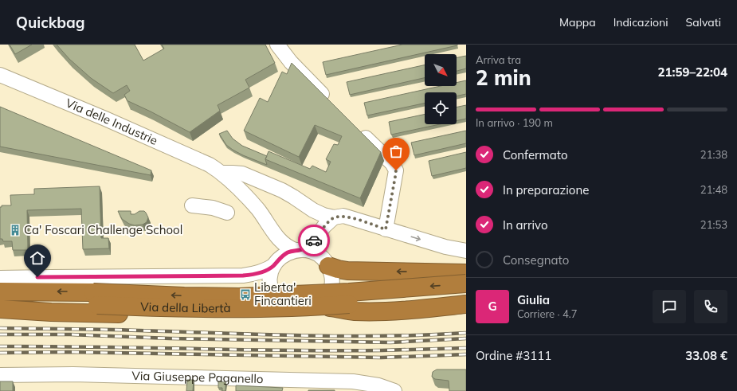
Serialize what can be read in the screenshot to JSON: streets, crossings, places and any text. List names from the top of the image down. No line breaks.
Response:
{"streets":{"highway":["Via della Libertà"],"street":["Via delle Industrie","Via Giuseppe Paganello"]},"places":{"building":["Ca' Foscari Challenge School"],"bus stop":["Liberta' Fincantieri"]},"north":"bottom right","page":{"header":"Quickbag","nav":["Mappa","Indicazioni","Salvati"],"heading":["2 min","Arriva tra","21:59–22:04"],"panel":["Giulia","Corriere · 4.7","Ordine #3111","33.08 €"],"bar":"In arrivo · 190 m","list":[["Confermato","21:38"],["In preparazione","21:48"],["In arrivo","21:53"],"Consegnato"],"round":"G"}}
